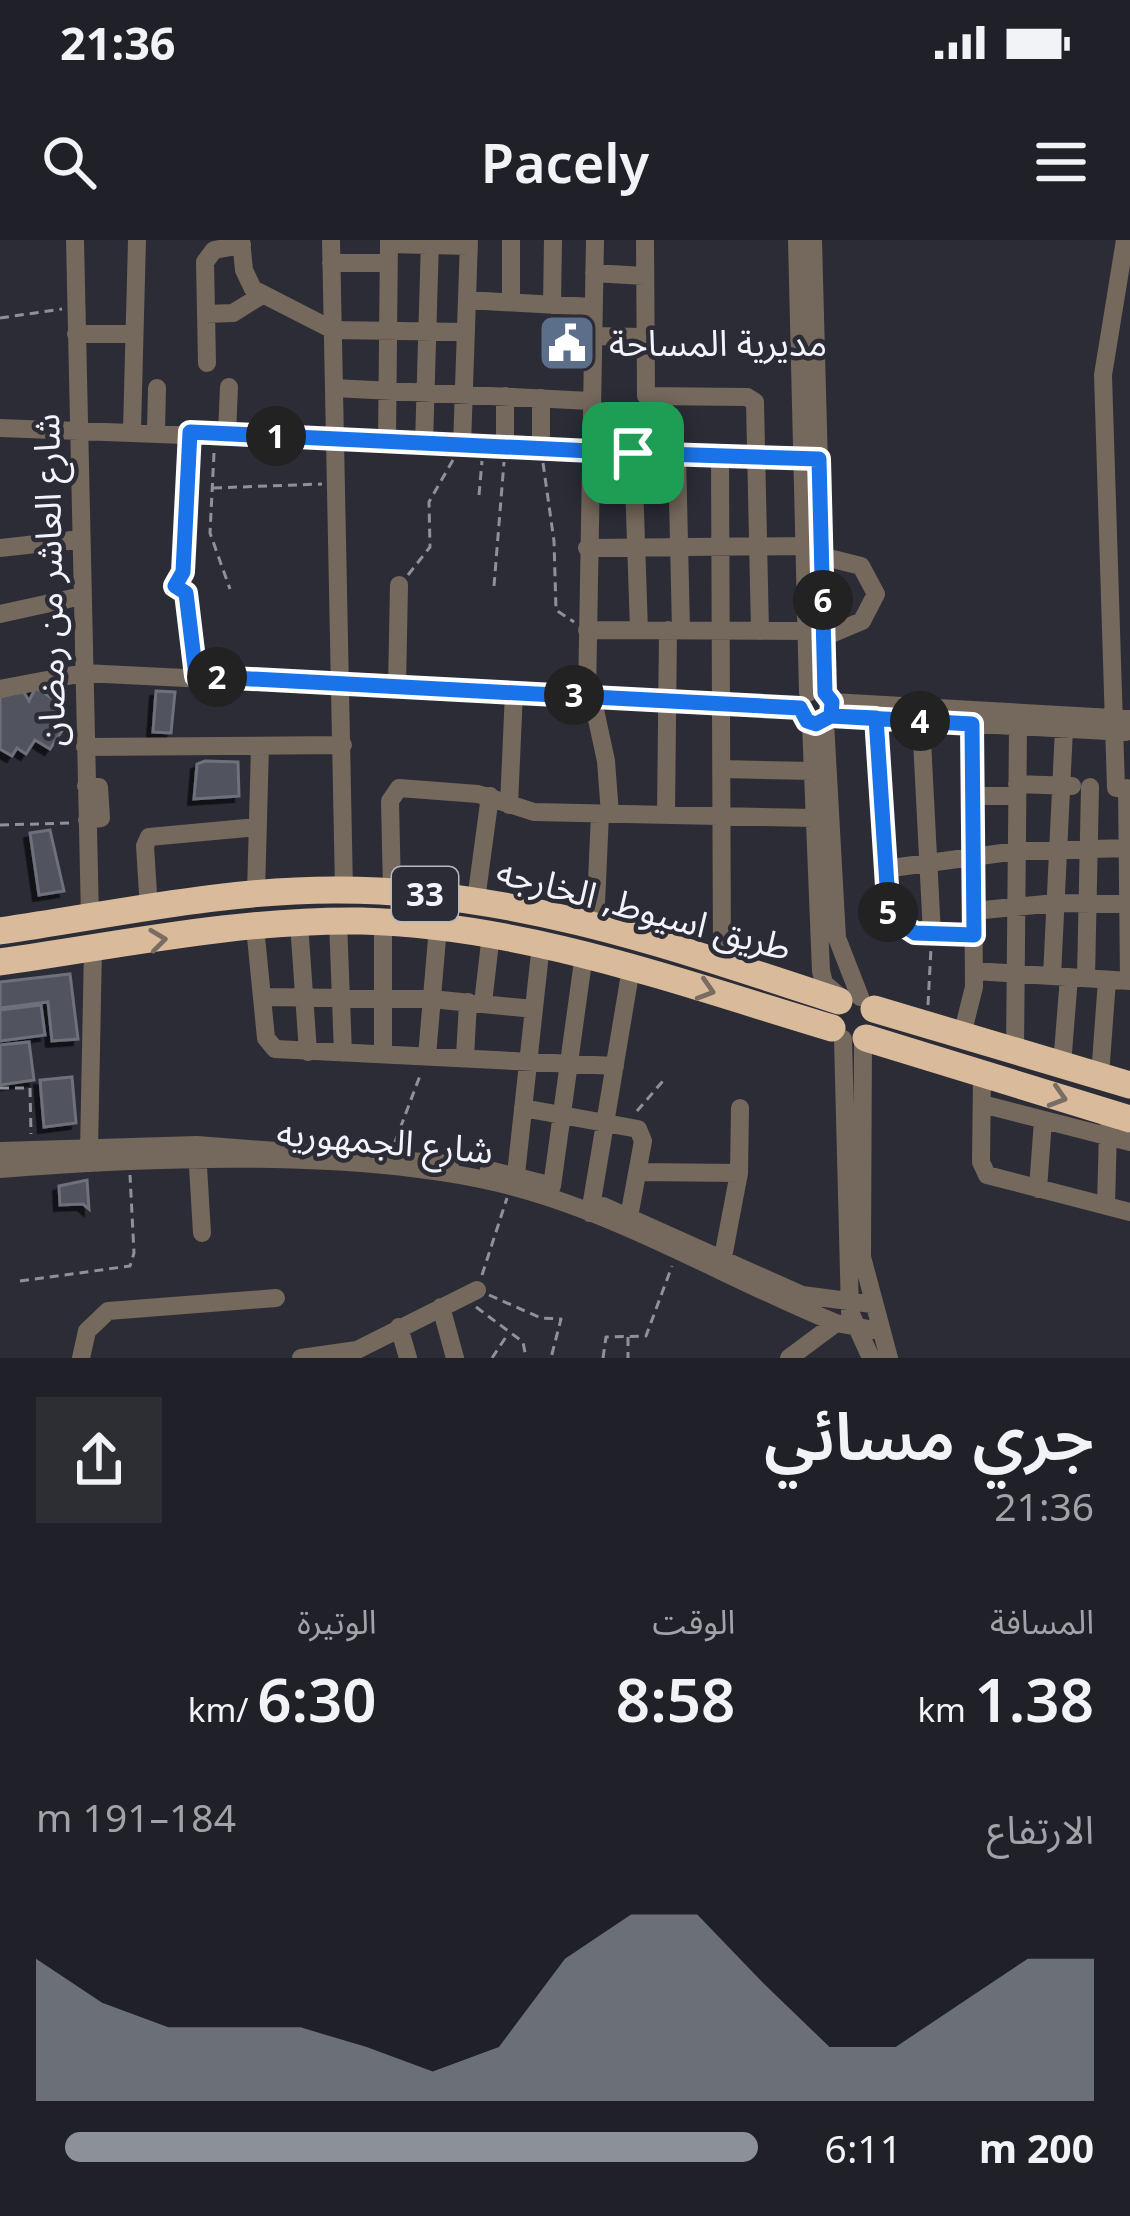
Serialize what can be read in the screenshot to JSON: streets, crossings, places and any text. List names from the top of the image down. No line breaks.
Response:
{"streets":{"highway":["33","طريق اسيوط, الخارجه"],"street":["شارع العاشر من رمضان","شارع الجمهوريه"]},"crossings":[["شارع العاشر من رمضان","طريق اسيوط, الخارجه"]],"places":{"public building":["مديرية المساحة"]},"page":{"status":"21:36","header":"Pacely","pins":["1","6","2","3","4","5"],"heading":["جري مسائي","21:36"],"stats":[["المسافة","1.38 km"],["الوقت","8:58"],["الوتيرة","6:30 /km"]],"chart":["الارتفاع","184–191 m"],"list":[{"name":"200 m","note":"6:11"}]}}
